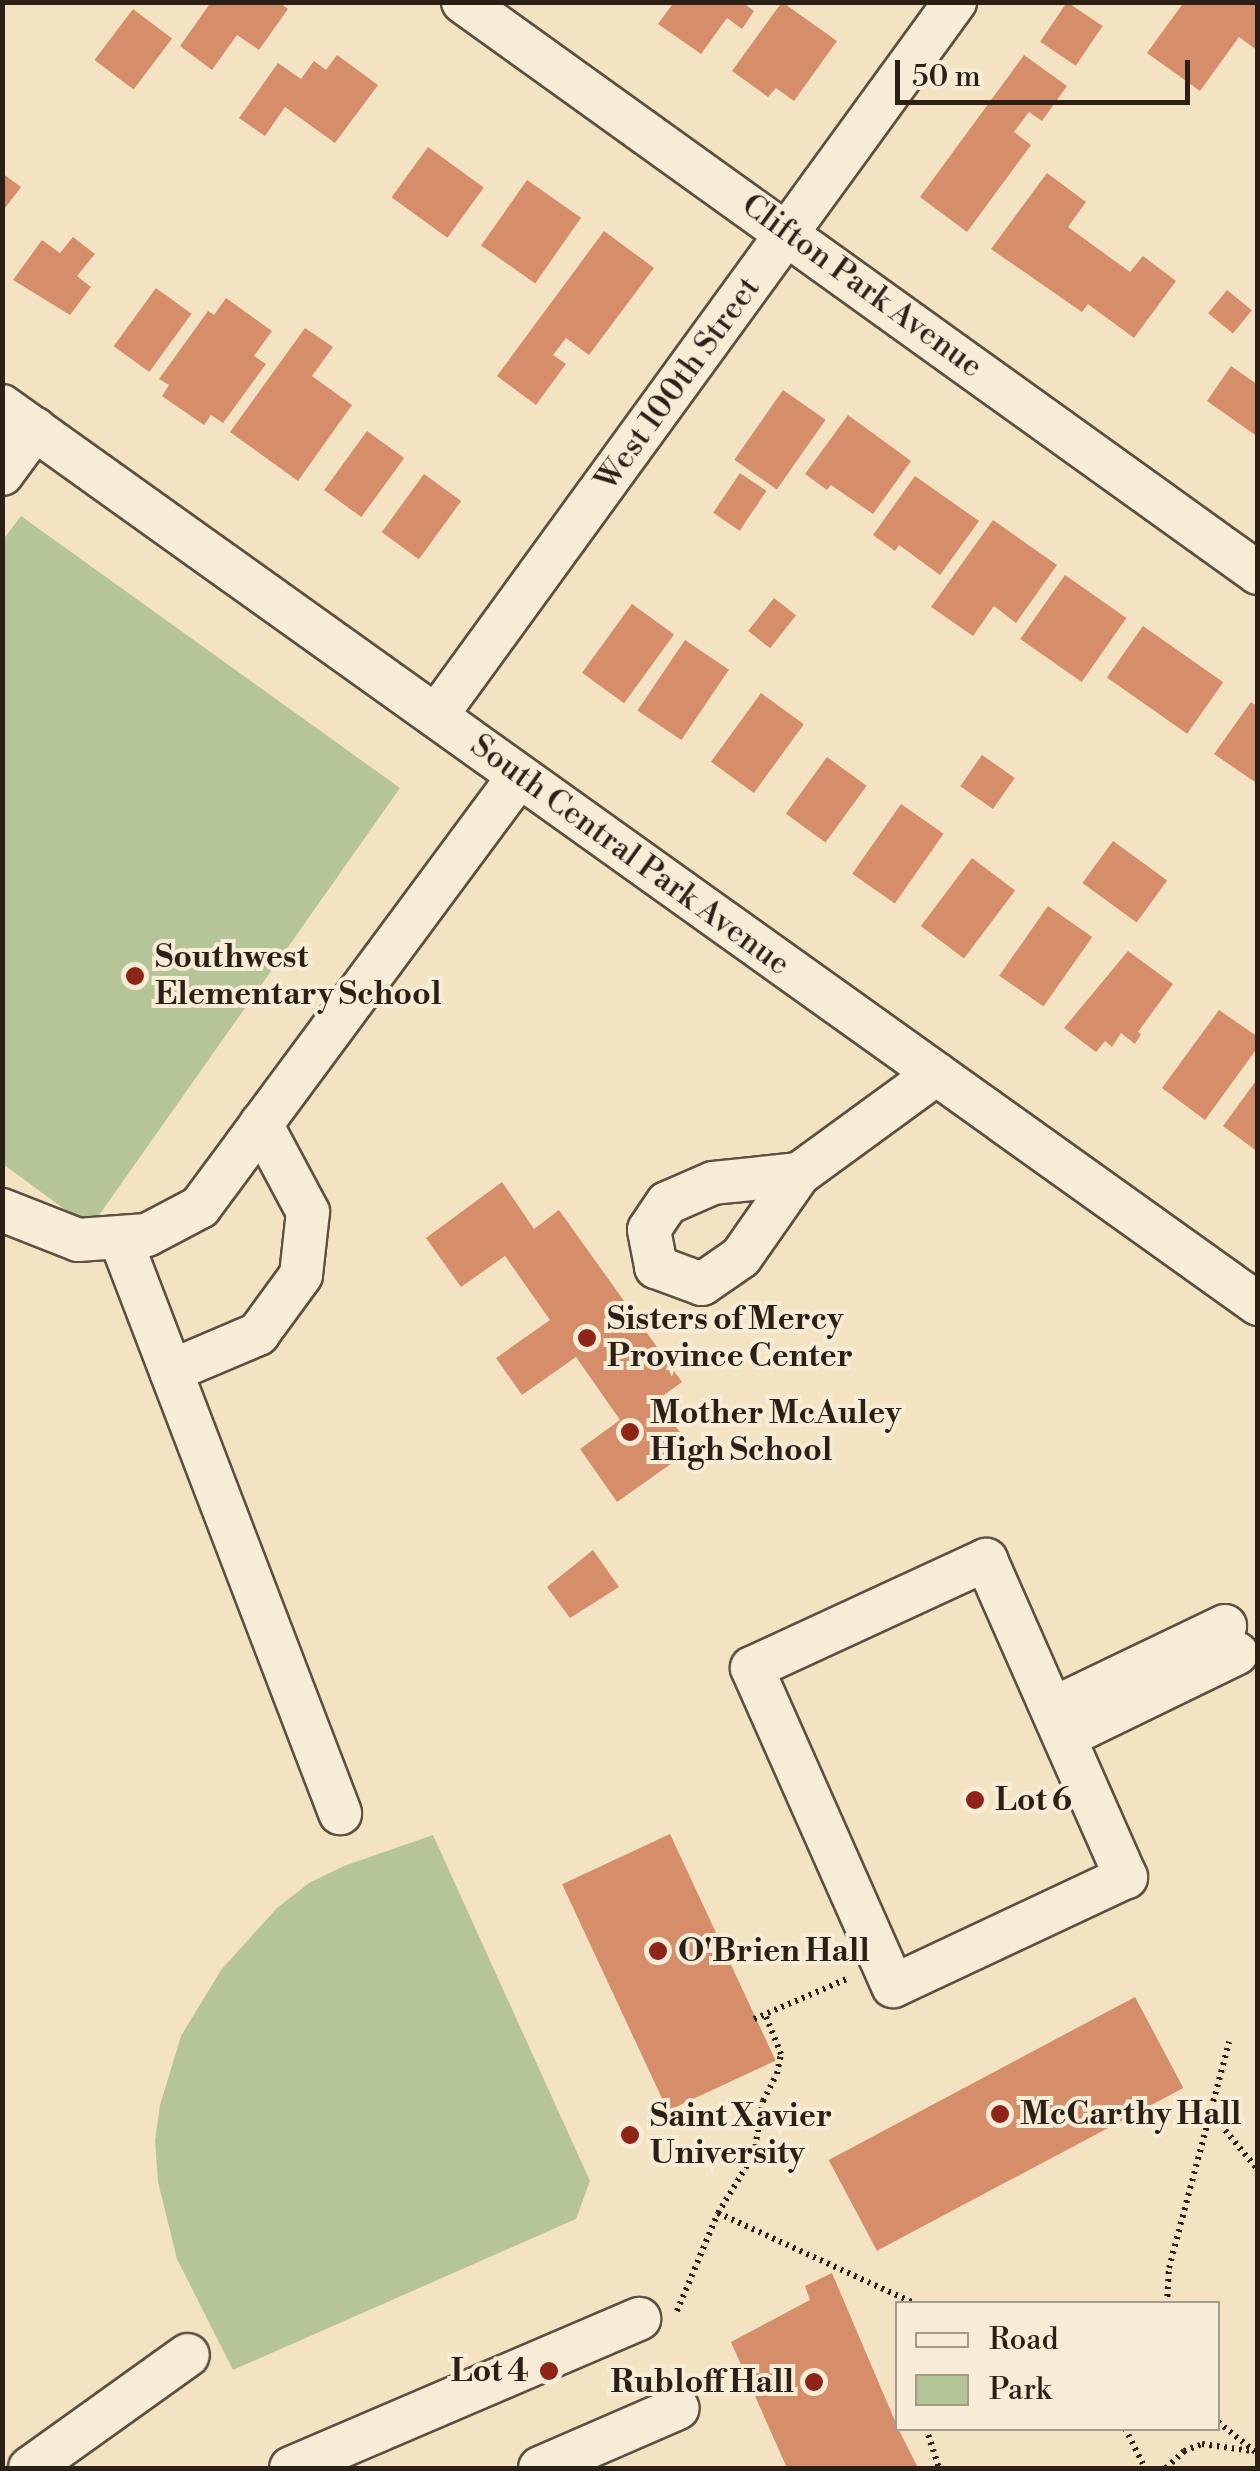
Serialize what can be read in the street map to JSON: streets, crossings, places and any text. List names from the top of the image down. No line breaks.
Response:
{"streets":{"street":["Clifton Park Avenue","West 100th Street","South Central Park Avenue"]},"crossings":[["Clifton Park Avenue","West 100th Street"],["West 100th Street","South Central Park Avenue"]],"places":["Southwest Elementary School","Sisters of Mercy Province Center","Mother McAuley High School","Lot 6","O'Brien Hall","McCarthy Hall","Saint Xavier University","Lot 4","Rubloff Hall"],"legend":["Road","Park"],"scale_bar":"50 m"}
